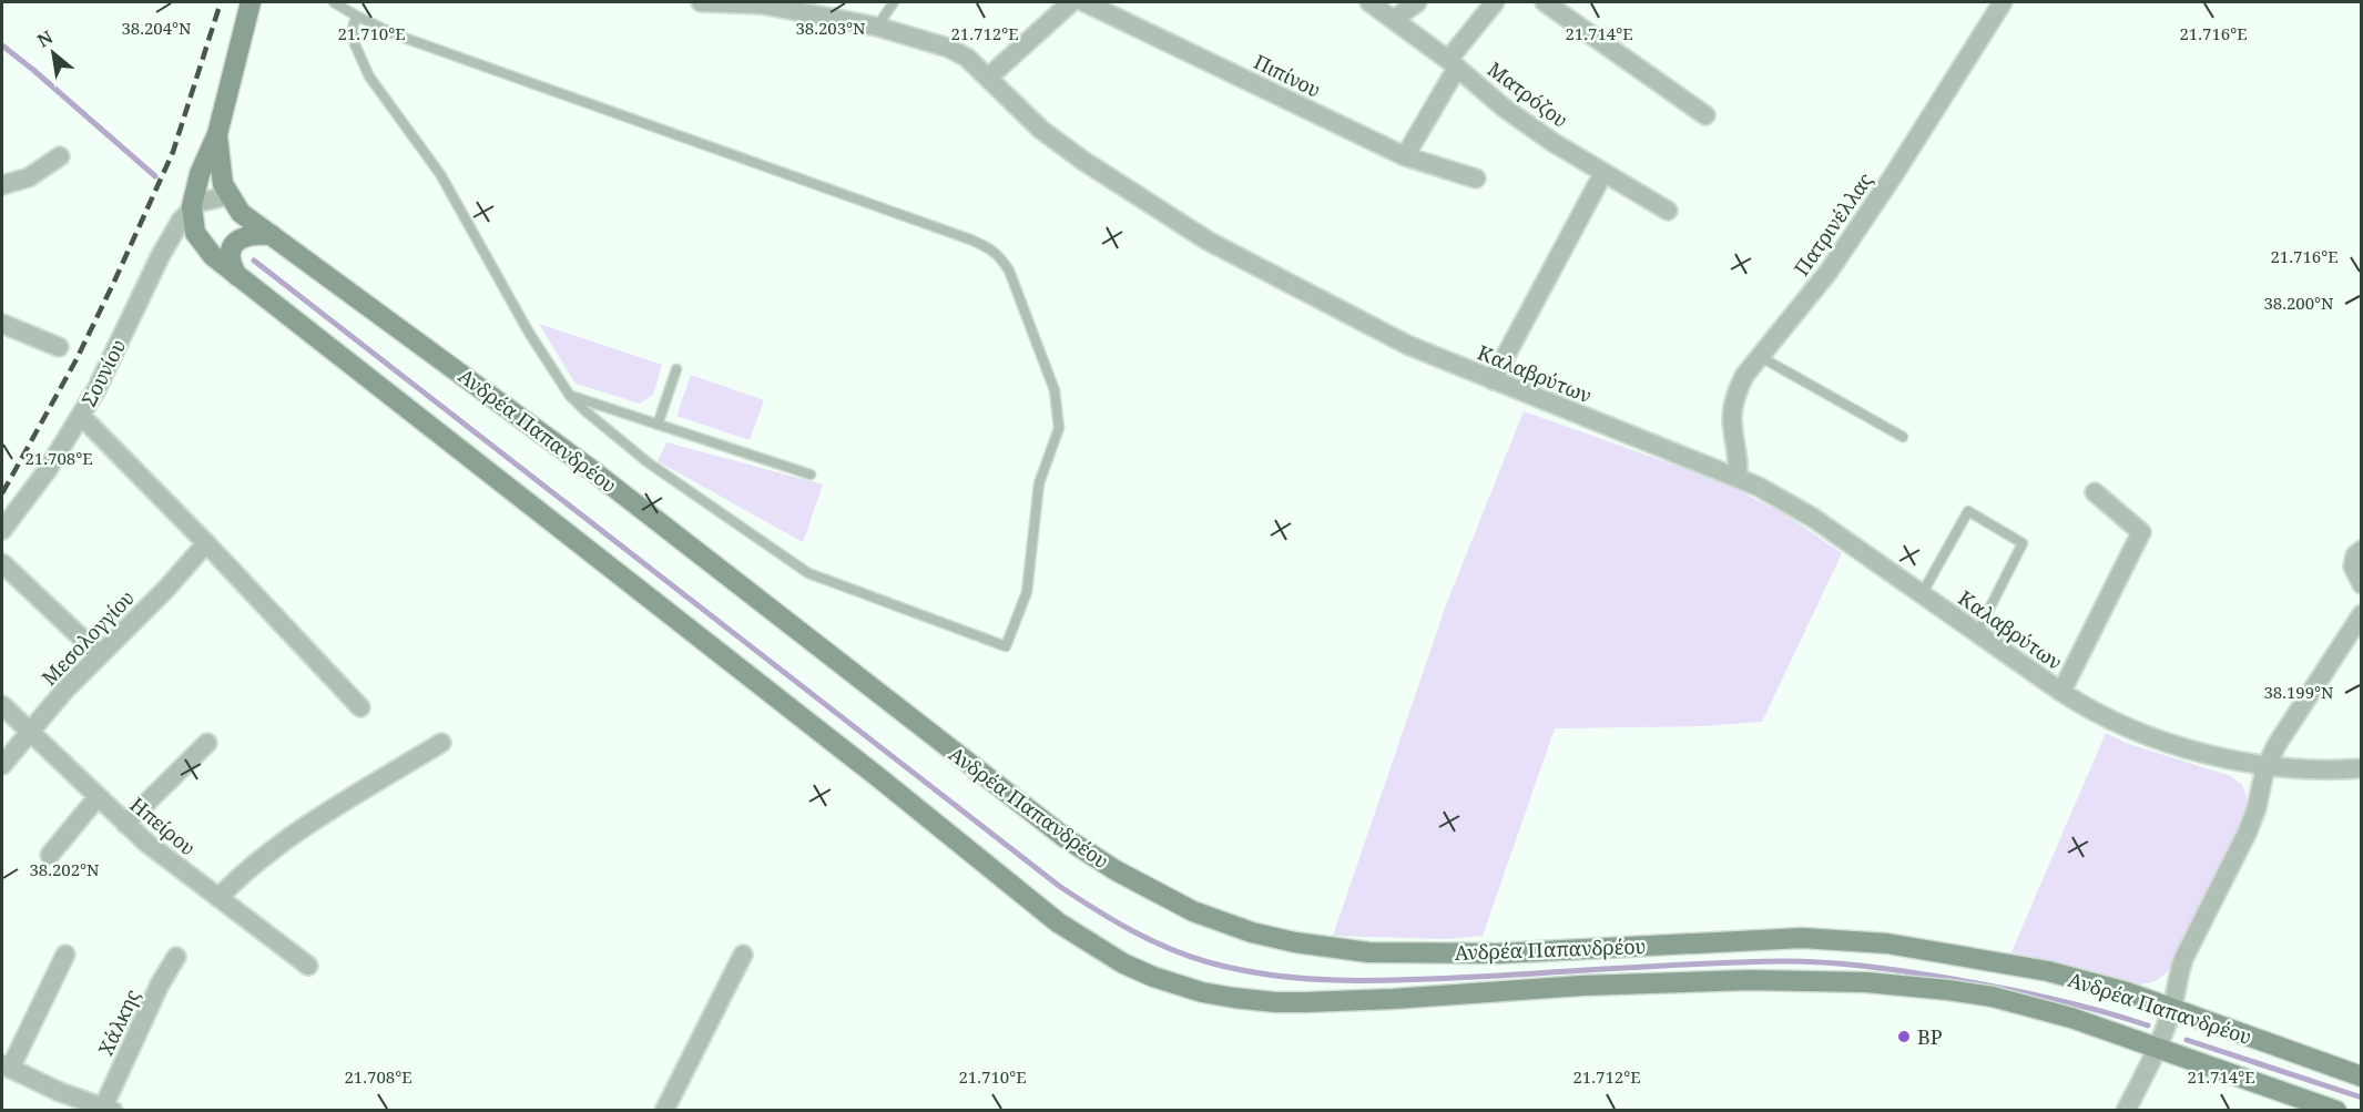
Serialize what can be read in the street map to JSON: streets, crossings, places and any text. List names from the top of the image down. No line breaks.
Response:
{"streets":{"main road":["Σουνίου","Ανδρέα Παπανδρέου"],"street":["Πιπίνου","Ματρόζου","Πατρινέλλας","Καλαβρύτων","Μεσολογγίου","Ηπείρου","Χάλκης"]},"crossings":[["Πατρινέλλας","Καλαβρύτων"],["Σουνίου","Ανδρέα Παπανδρέου"],["Μεσολογγίου","Ηπείρου"]],"places":["BP"],"north":"top left","coordinates":["38.204°N","38.203°N","21.710°E","21.712°E","21.714°E","21.716°E","38.200°N","21.708°E","38.199°N","38.202°N"]}
